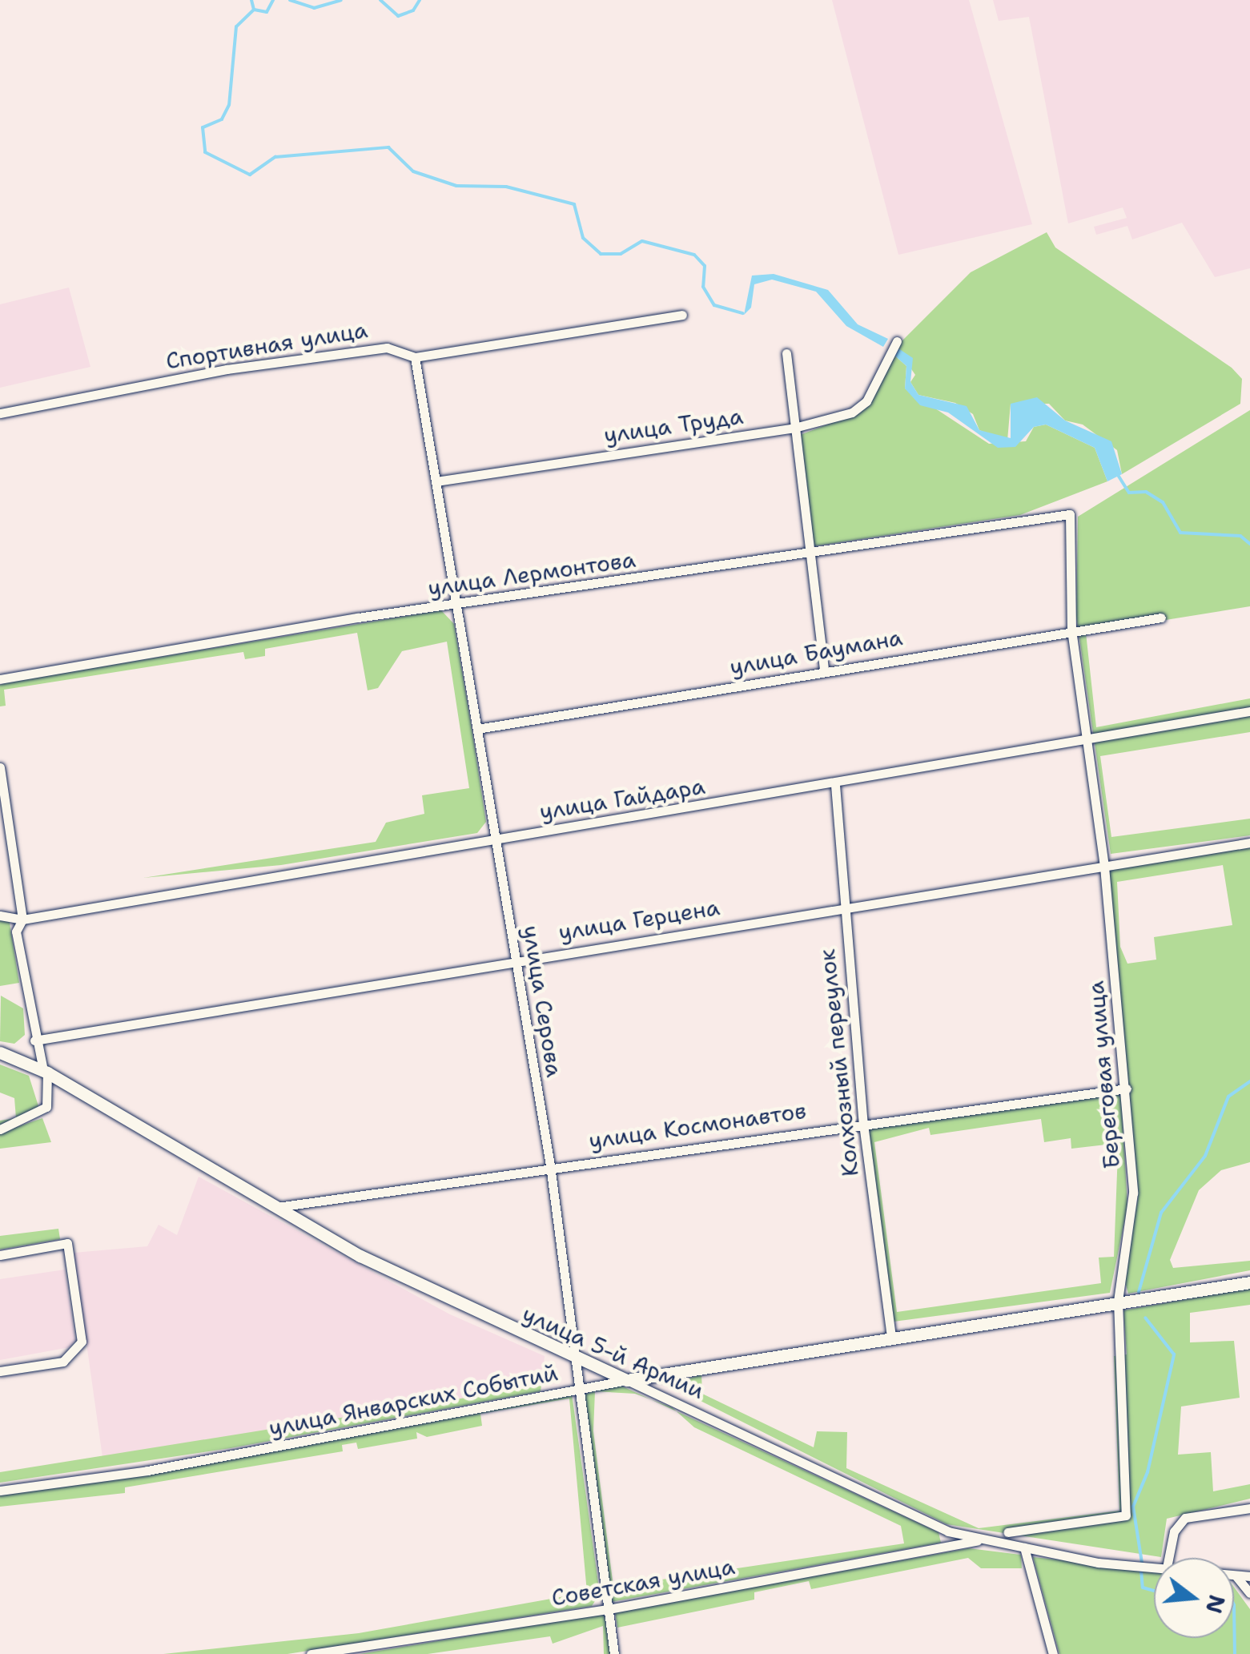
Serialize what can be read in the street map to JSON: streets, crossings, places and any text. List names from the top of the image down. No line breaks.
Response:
{"streets":{"street":["Спортивная улица","улица Труда","улица Лермонтова","улица Баумана","улица Гайдара","улица Герцена","улица Серова","Колхозный переулок","Береговая улица","улица Космонавтов","улица 5-й Армии","улица Январских Событий","Советская улица"]},"crossings":[["Спортивная улица","улица Серова"],["улица Труда","улица Серова"],["улица Лермонтова","улица Серова"],["улица Лермонтова","Береговая улица"],["улица Баумана","улица Серова"],["улица Баумана","Береговая улица"],["улица Гайдара","улица Серова"],["улица Гайдара","Колхозный переулок"],["улица Гайдара","Береговая улица"],["улица Герцена","улица Серова"],["улица Герцена","Колхозный переулок"],["улица Герцена","Береговая улица"],["улица Серова","улица Космонавтов"],["улица Серова","улица 5-й Армии"],["улица Серова","улица Январских Событий"],["улица Серова","Советская улица"],["Колхозный переулок","улица Космонавтов"],["Колхозный переулок","улица Январских Событий"],["Береговая улица","улица Космонавтов"],["Береговая улица","улица Январских Событий"],["улица Космонавтов","улица 5-й Армии"],["улица 5-й Армии","улица Январских Событий"],["улица 5-й Армии","Советская улица"]],"north":"right"}
